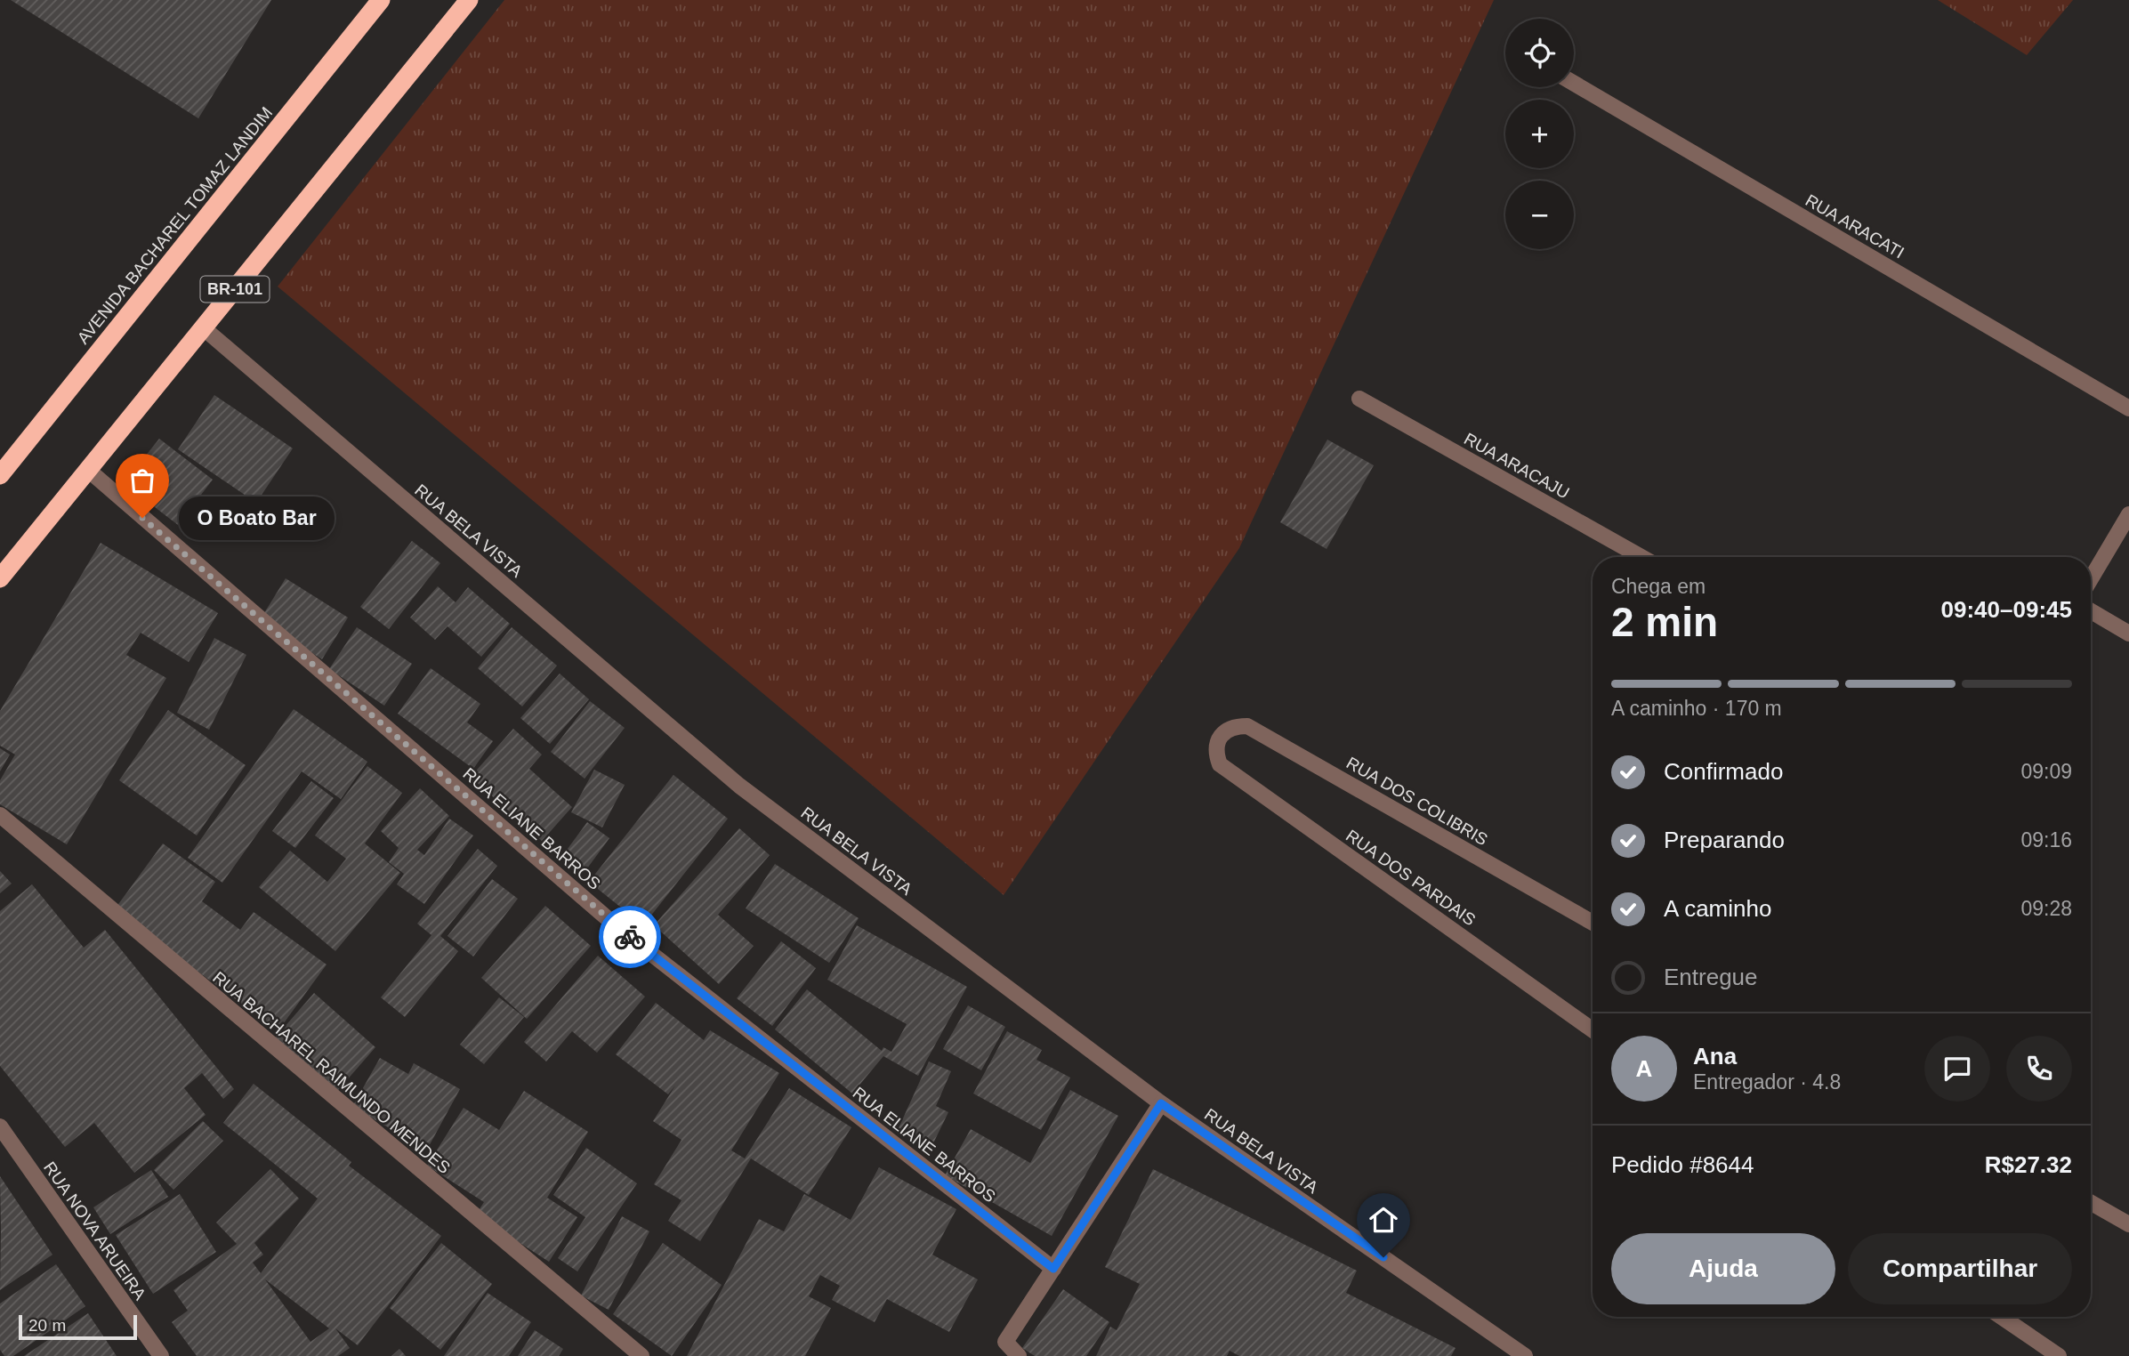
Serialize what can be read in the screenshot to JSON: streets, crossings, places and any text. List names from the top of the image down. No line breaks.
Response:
{"streets":{"highway":["AVENIDA BACHAREL TOMAZ LANDIM","BR-101"],"street":["RUA ARACATI","RUA ARACAJU","RUA BELA VISTA","RUA DOS COLIBRIS","RUA ELIANE BARROS","RUA DOS PARDAIS","RUA BACHAREL RAIMUNDO MENDES","RUA NOVA ARUEIRA"]},"crossings":[["BR-101","RUA BELA VISTA"],["BR-101","RUA ELIANE BARROS"],["RUA DOS COLIBRIS","RUA DOS PARDAIS"]],"places":["O Boato Bar"],"scale_bar":"20 m","page":{"map_buttons":["+","−"],"bubble":"O Boato Bar","heading":["2 min","Chega em","09:40–09:45"],"panel":["Ana","Entregador · 4.8","Pedido #8644","R$27.32"],"bar":"A caminho · 170 m","list":[["Confirmado","09:09"],["Preparando","09:16"],["A caminho","09:28"],"Entregue"],"round":"A","buttons":["Ajuda","Compartilhar"],"scale":"20 m"}}
